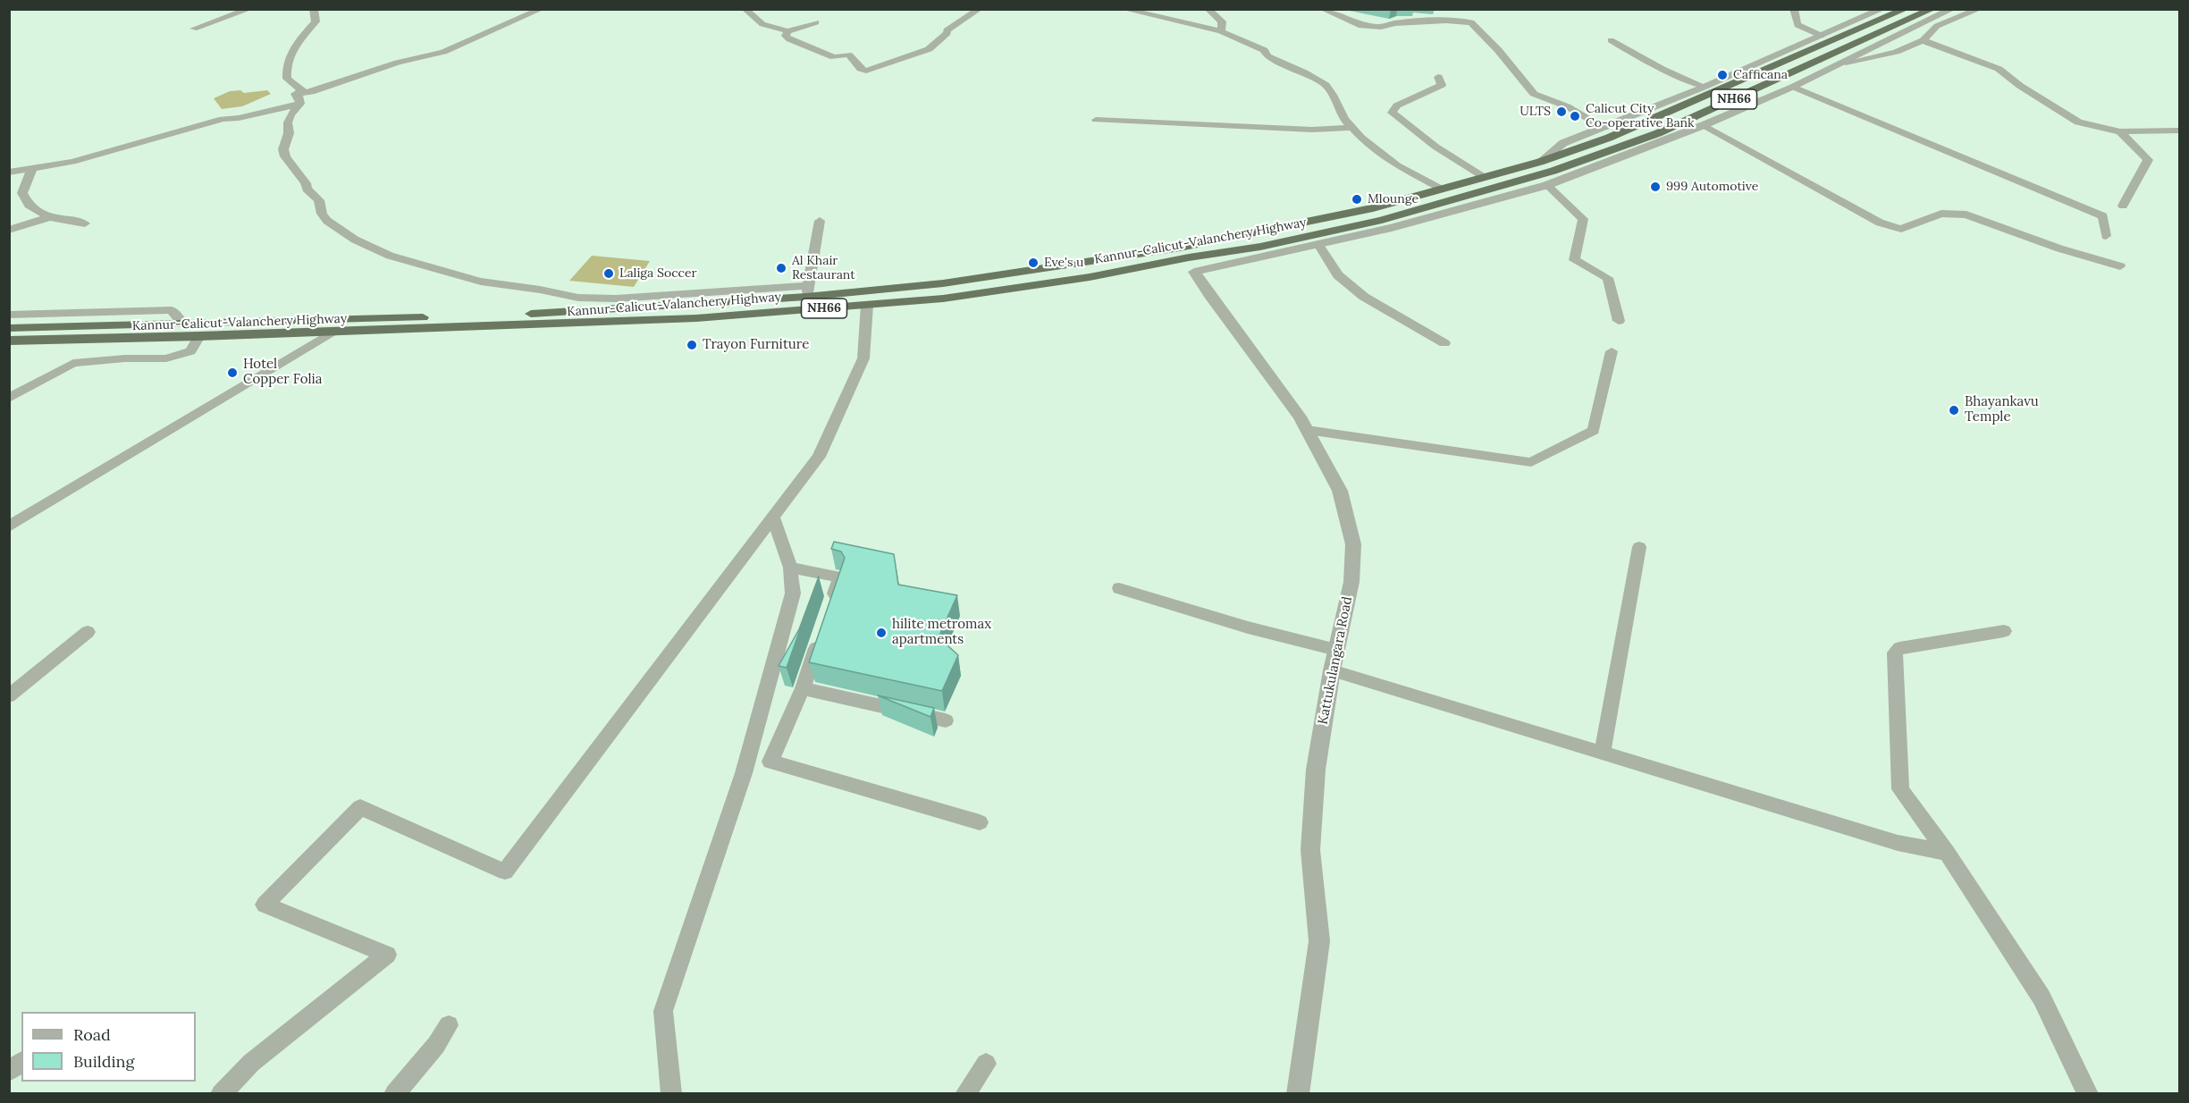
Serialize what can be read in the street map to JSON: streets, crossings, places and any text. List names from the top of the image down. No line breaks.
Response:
{"streets":{"highway":["NH66","Kannur-Calicut-Valanchery Highway"],"street":["Kattukulangara Road"]},"places":["Cafficana","ULTS","Calicut City Co-operative Bank","999 Automotive","Mlounge","Eve's u","Al Khair Restaurant","Laliga Soccer","Trayon Furniture","Hotel Copper Folia","Bhayankavu Temple","hilite metromax apartments"],"legend":["Road","Building"]}
